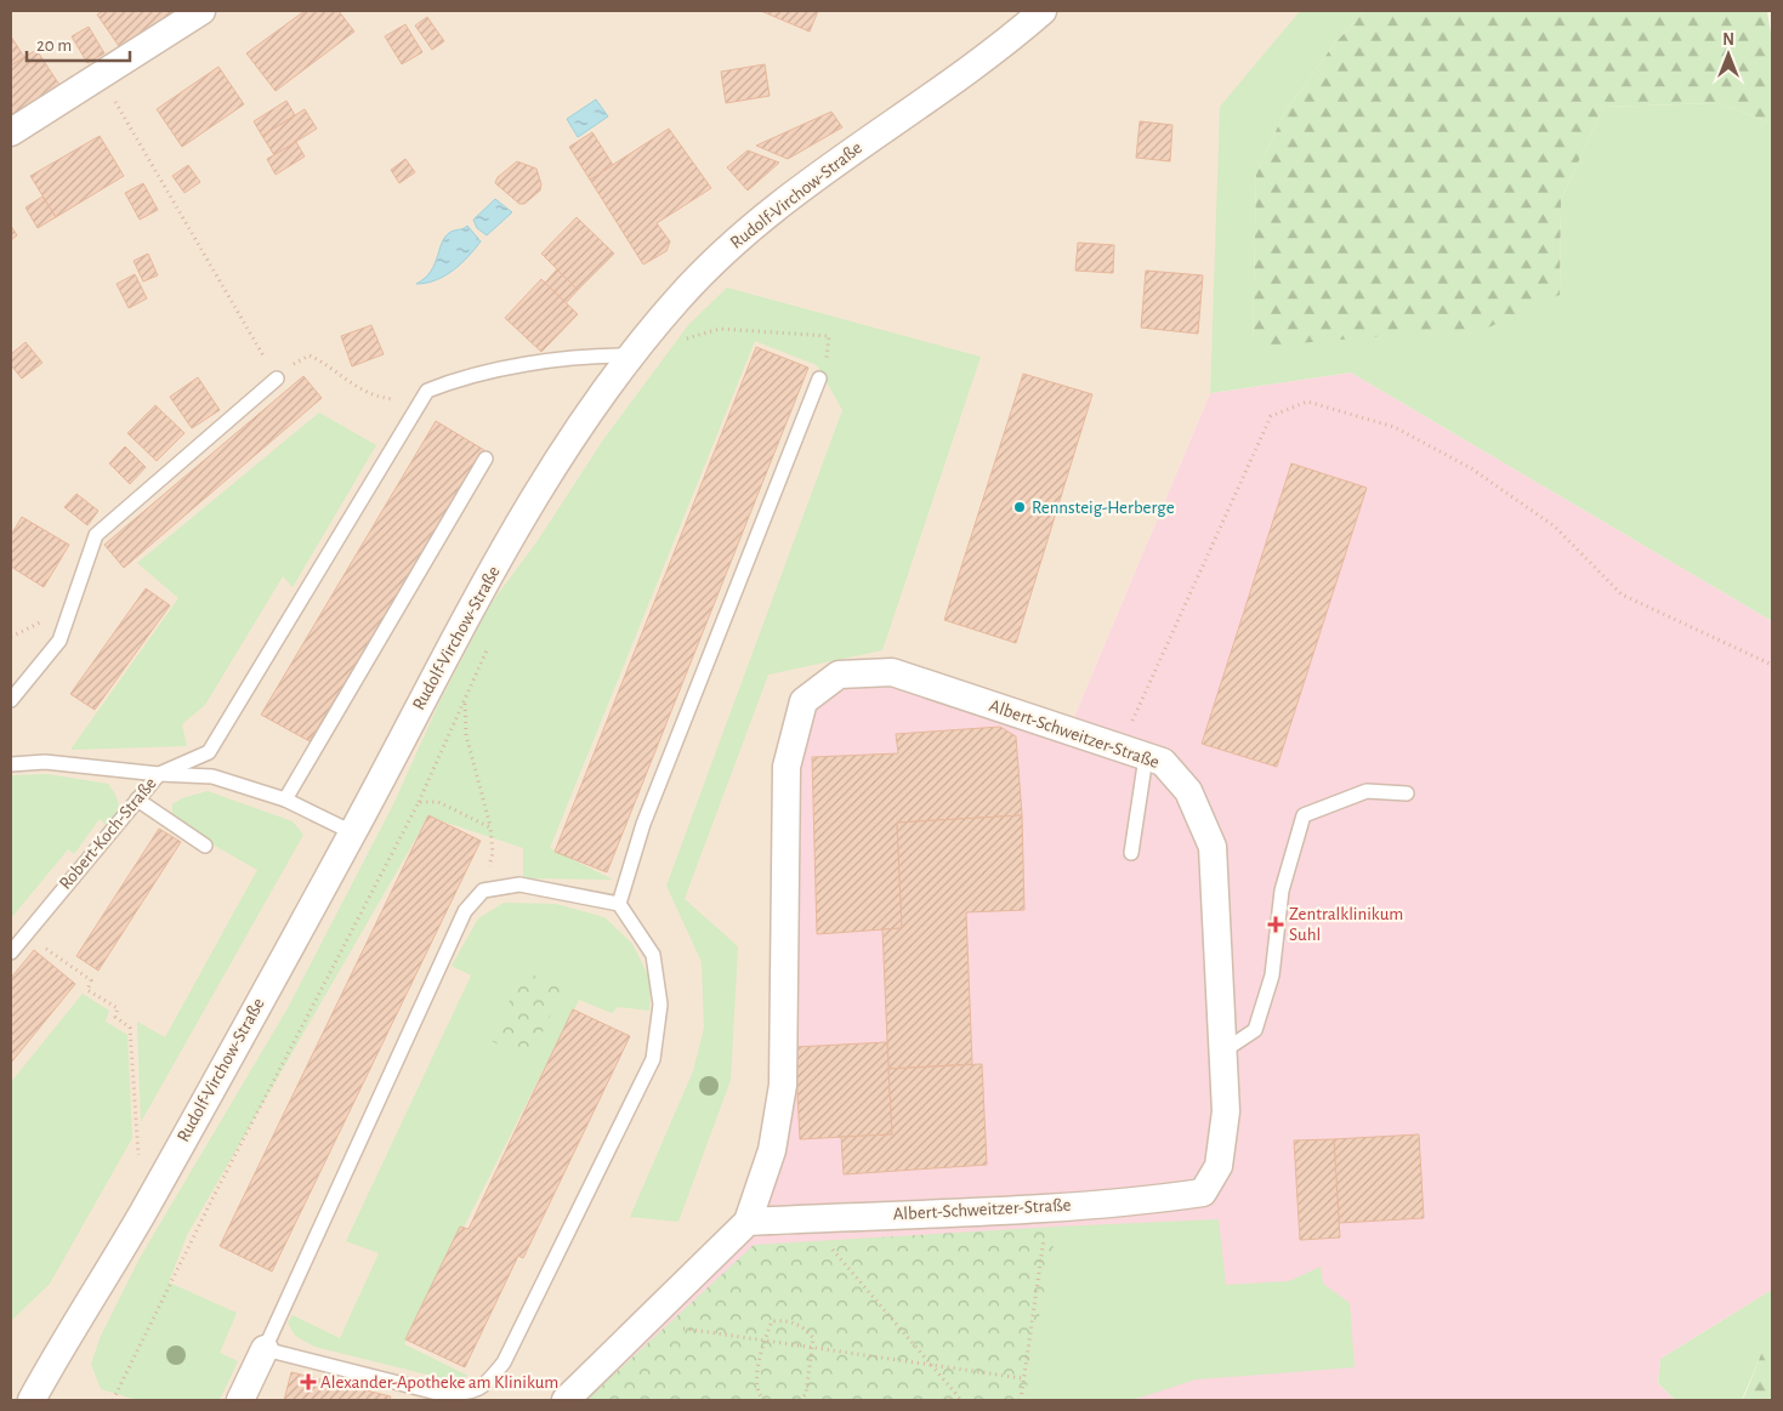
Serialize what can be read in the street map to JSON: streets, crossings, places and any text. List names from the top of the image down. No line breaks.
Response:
{"streets":{"street":["Rudolf-Virchow-Straße","Albert-Schweitzer-Straße"],"lane":["Robert-Koch-Straße"]},"places":{"other":["Rennsteig-Herberge"],"health":["Zentralklinikum Suhl","Alexander-Apotheke am Klinikum"]},"scale_bar":"20 m","north":"top"}
